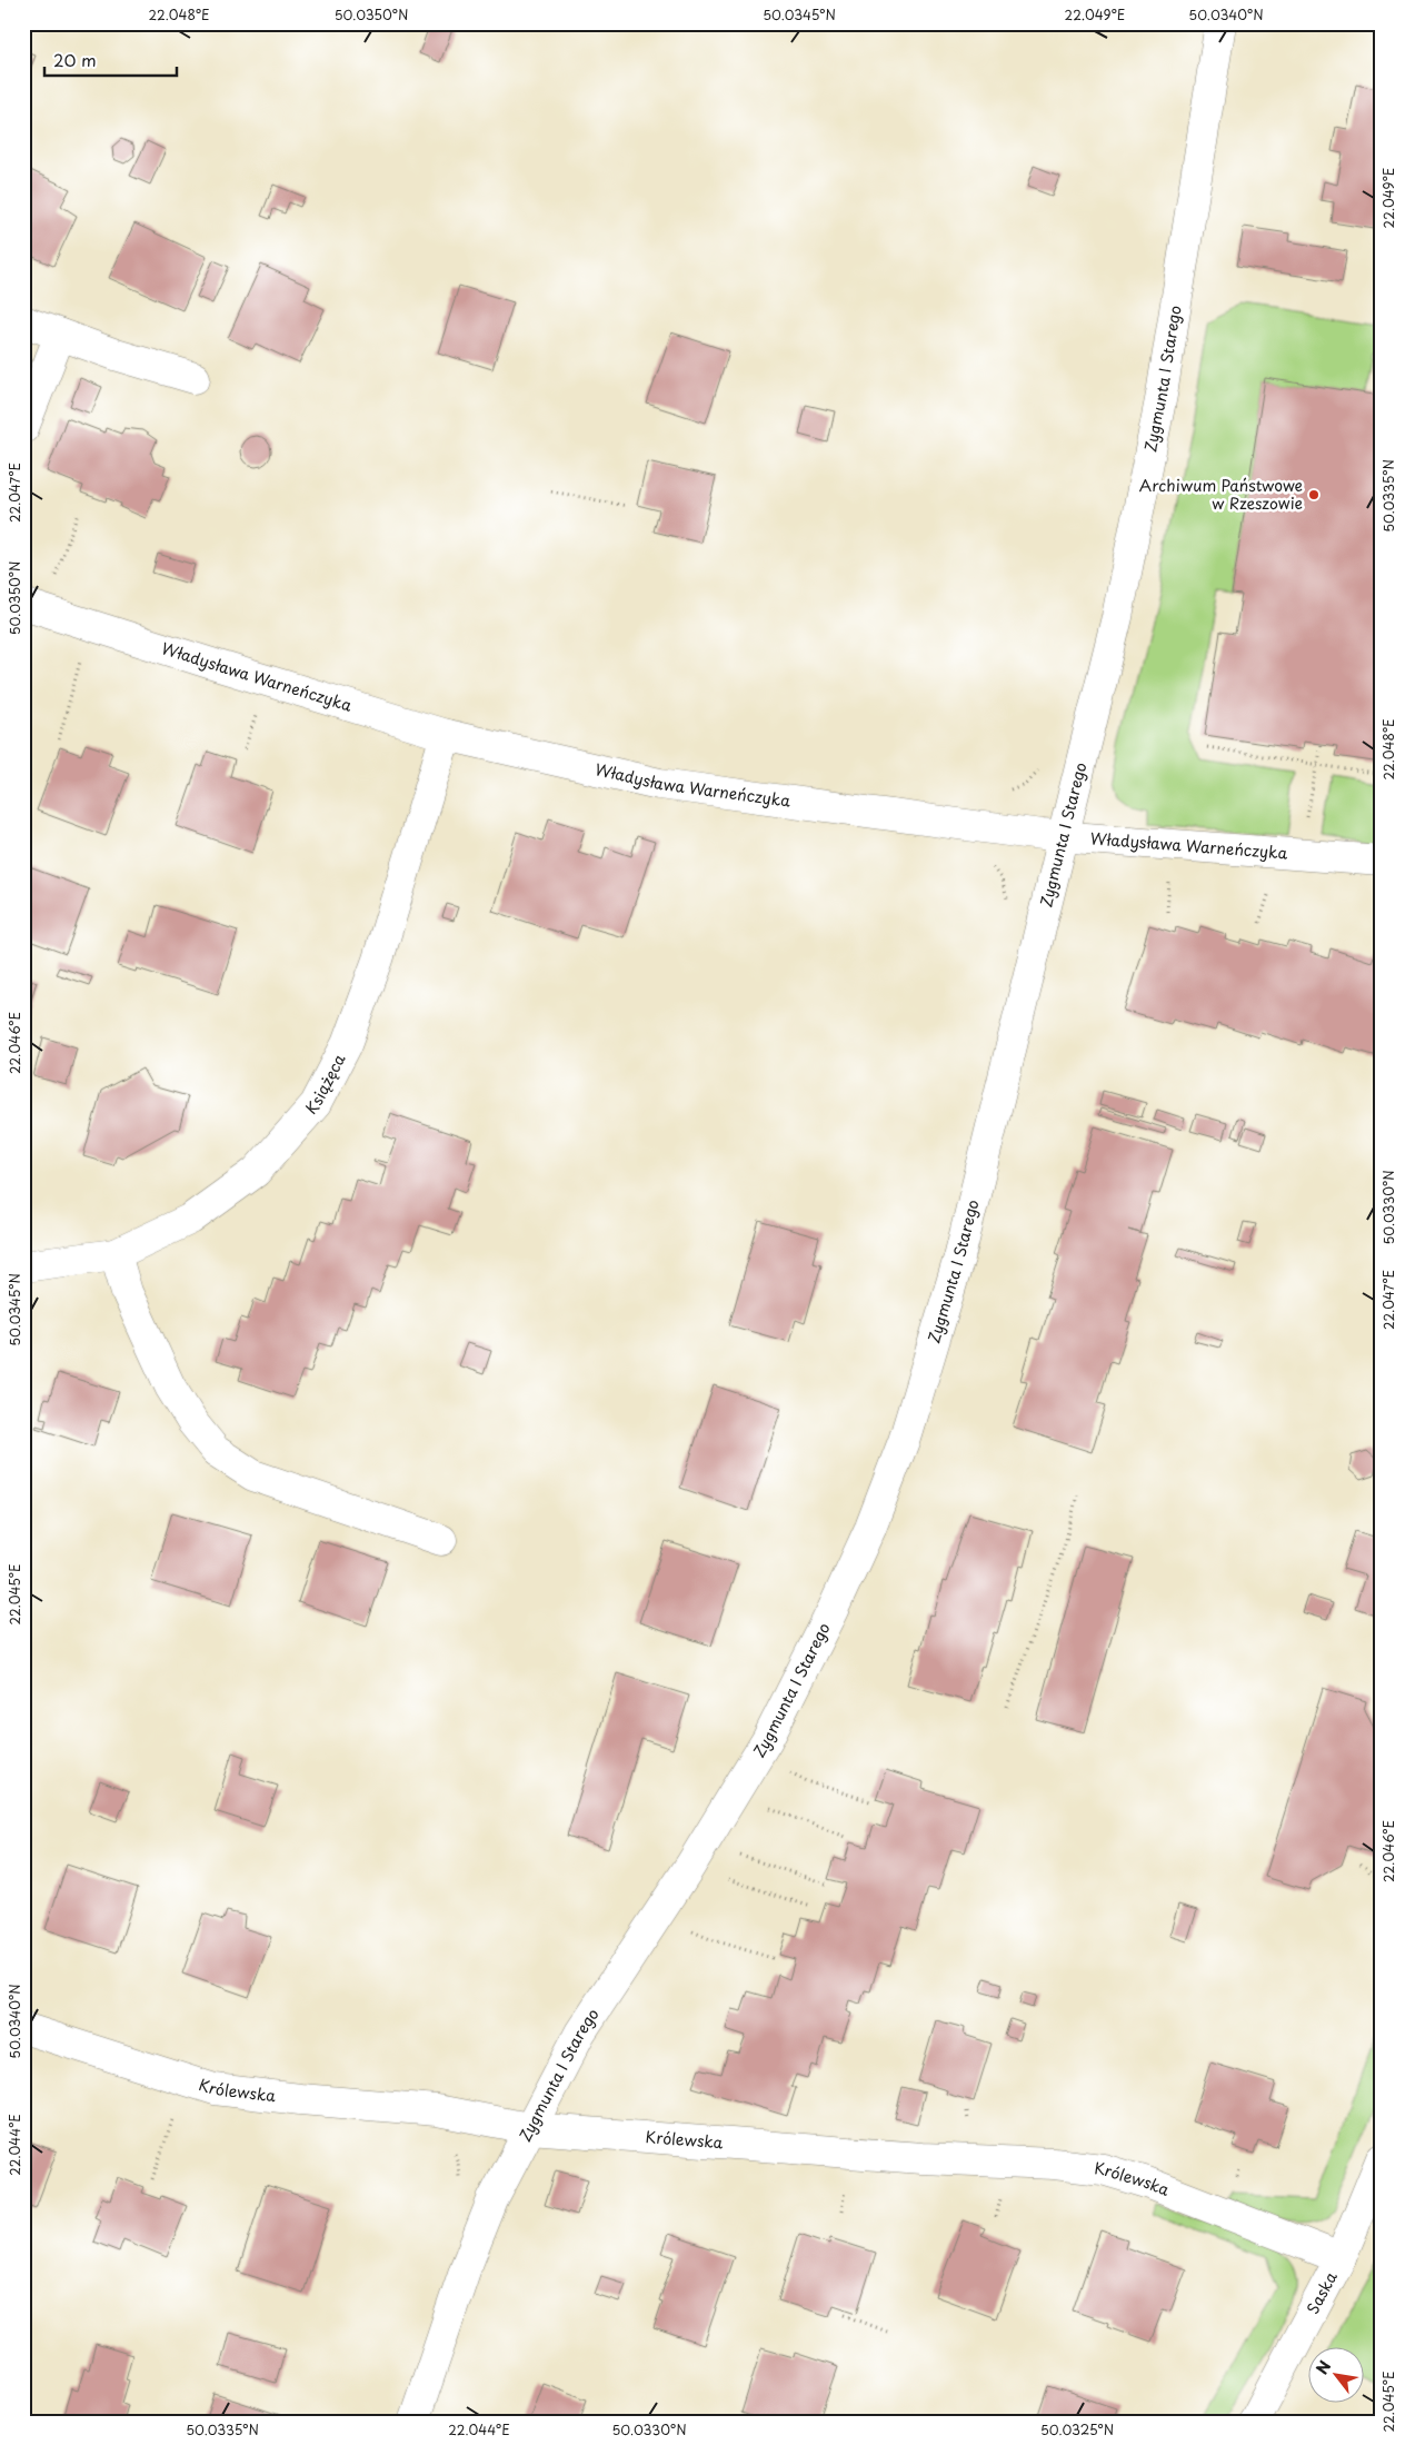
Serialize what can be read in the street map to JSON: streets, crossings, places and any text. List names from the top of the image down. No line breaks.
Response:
{"streets":{"street":["Zygmunta I Starego","Władysława Warneńczyka","Książęca","Królewska","Saska"]},"crossings":[["Zygmunta I Starego","Władysława Warneńczyka"],["Zygmunta I Starego","Królewska"],["Władysława Warneńczyka","Książęca"],["Królewska","Saska"]],"places":["Archiwum Państwowe w Rzeszowie"],"scale_bar":"20 m","north":"top left","coordinates":["22.048°E","50.0350°N","50.0345°N","22.049°E","50.0340°N","22.047°E","50.0335°N","22.046°E","50.0330°N","22.045°E","22.044°E","50.0325°N"]}
